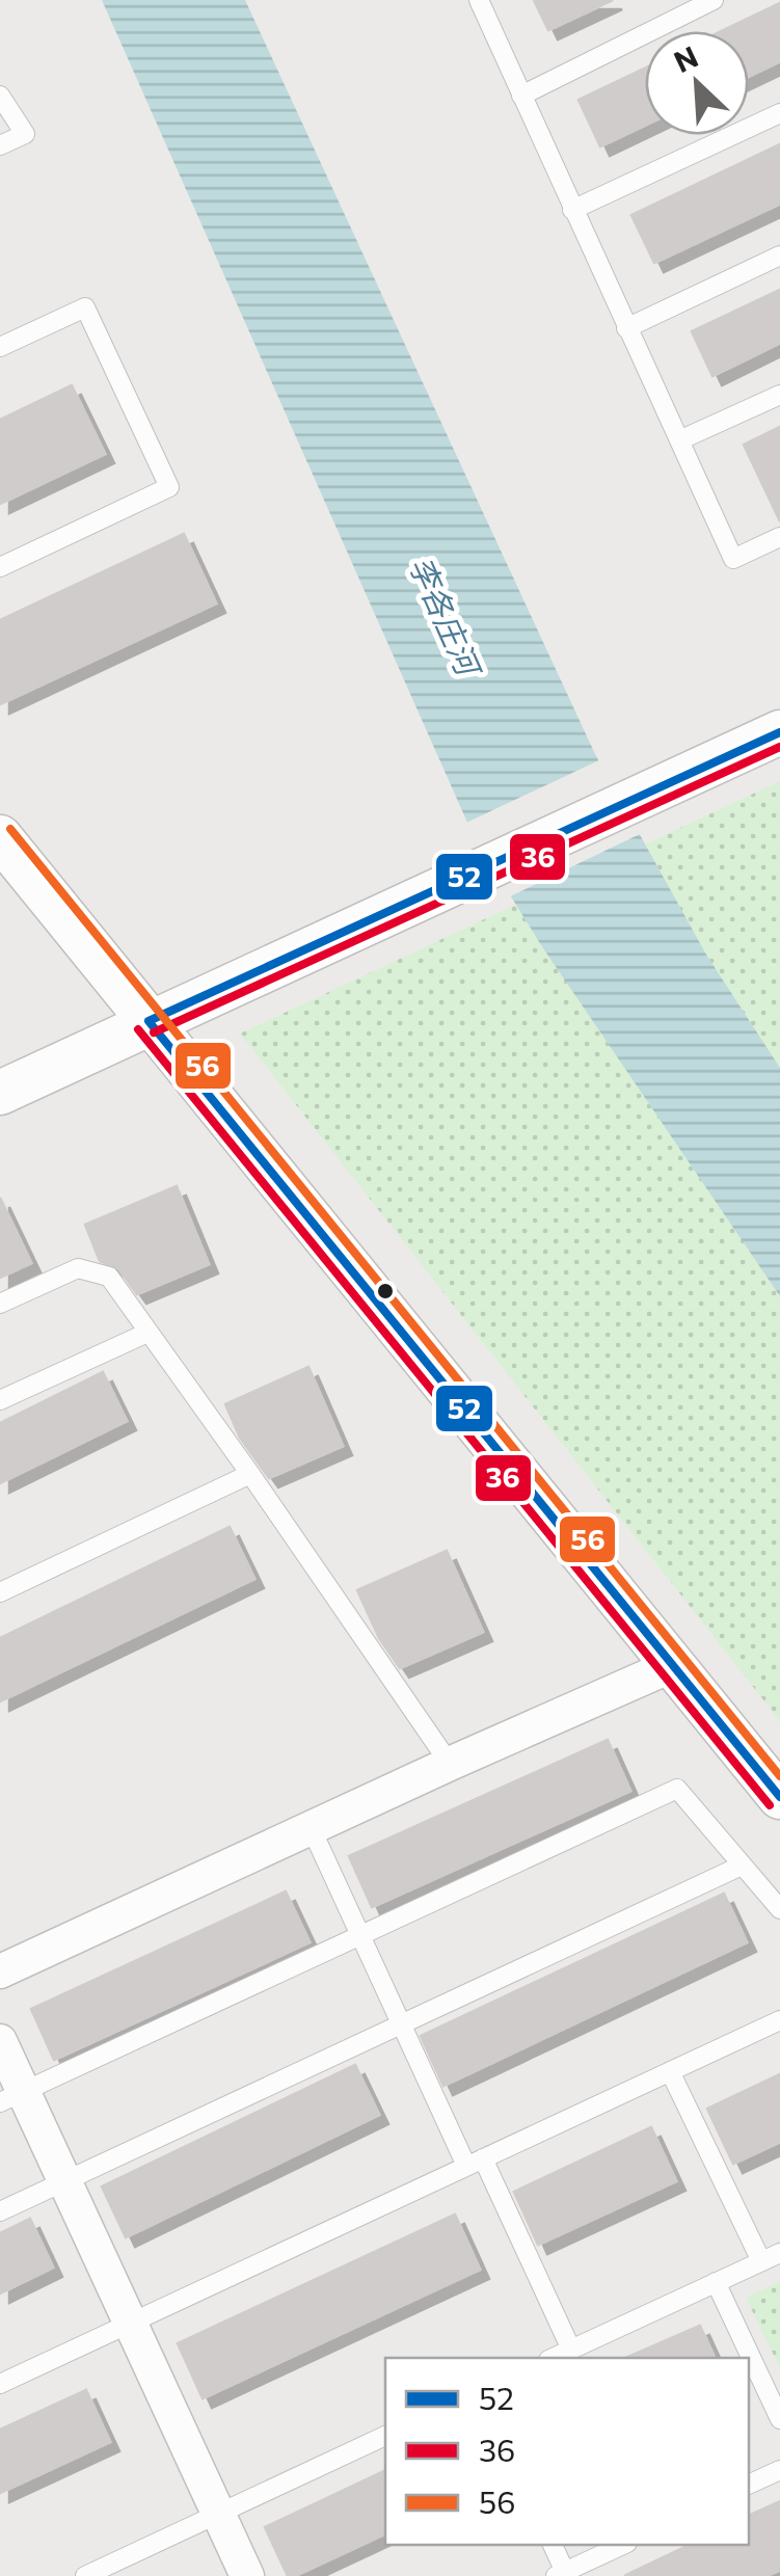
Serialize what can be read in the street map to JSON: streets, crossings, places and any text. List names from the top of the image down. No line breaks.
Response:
{"water":["李各庄河"],"lines":["transit line 52","transit line 36","transit line 56"],"legend":["52","36","56"],"north":"top left"}
